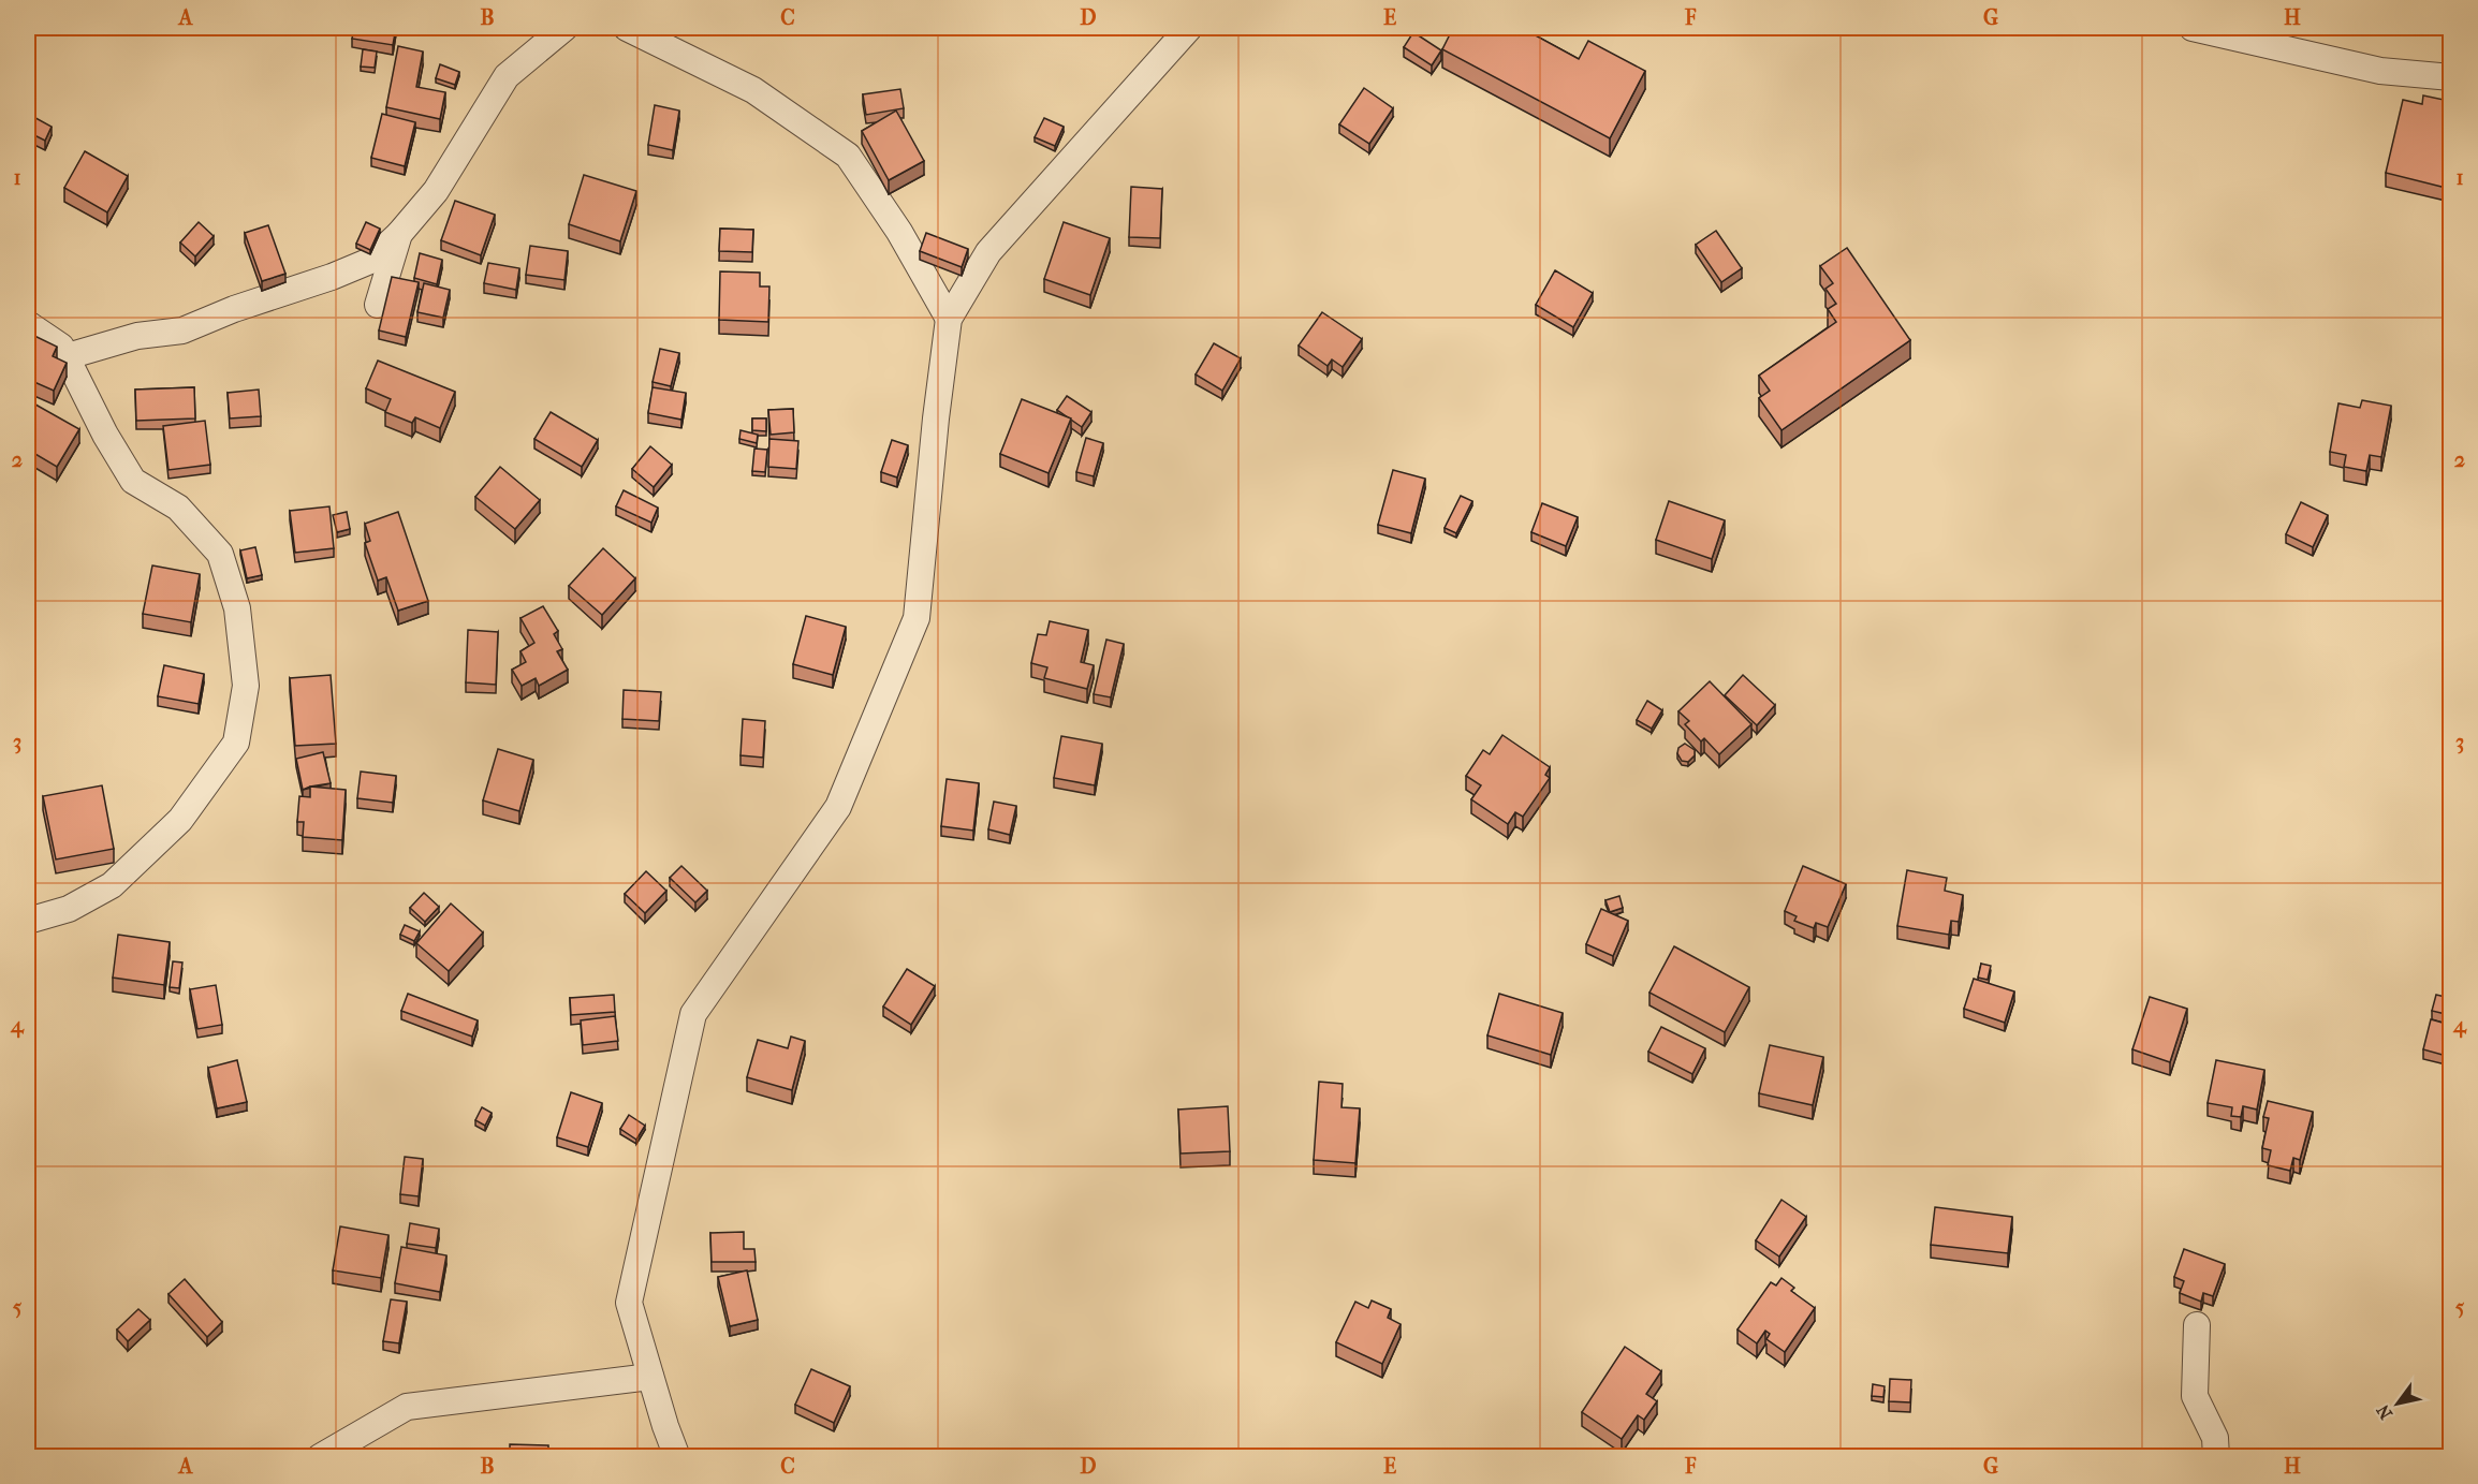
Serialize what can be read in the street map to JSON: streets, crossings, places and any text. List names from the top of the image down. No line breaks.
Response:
{"north":"bottom left","grid":{"columns":["A","B","C","D","E","F","G","H"],"rows":["1","2","3","4","5"]}}
